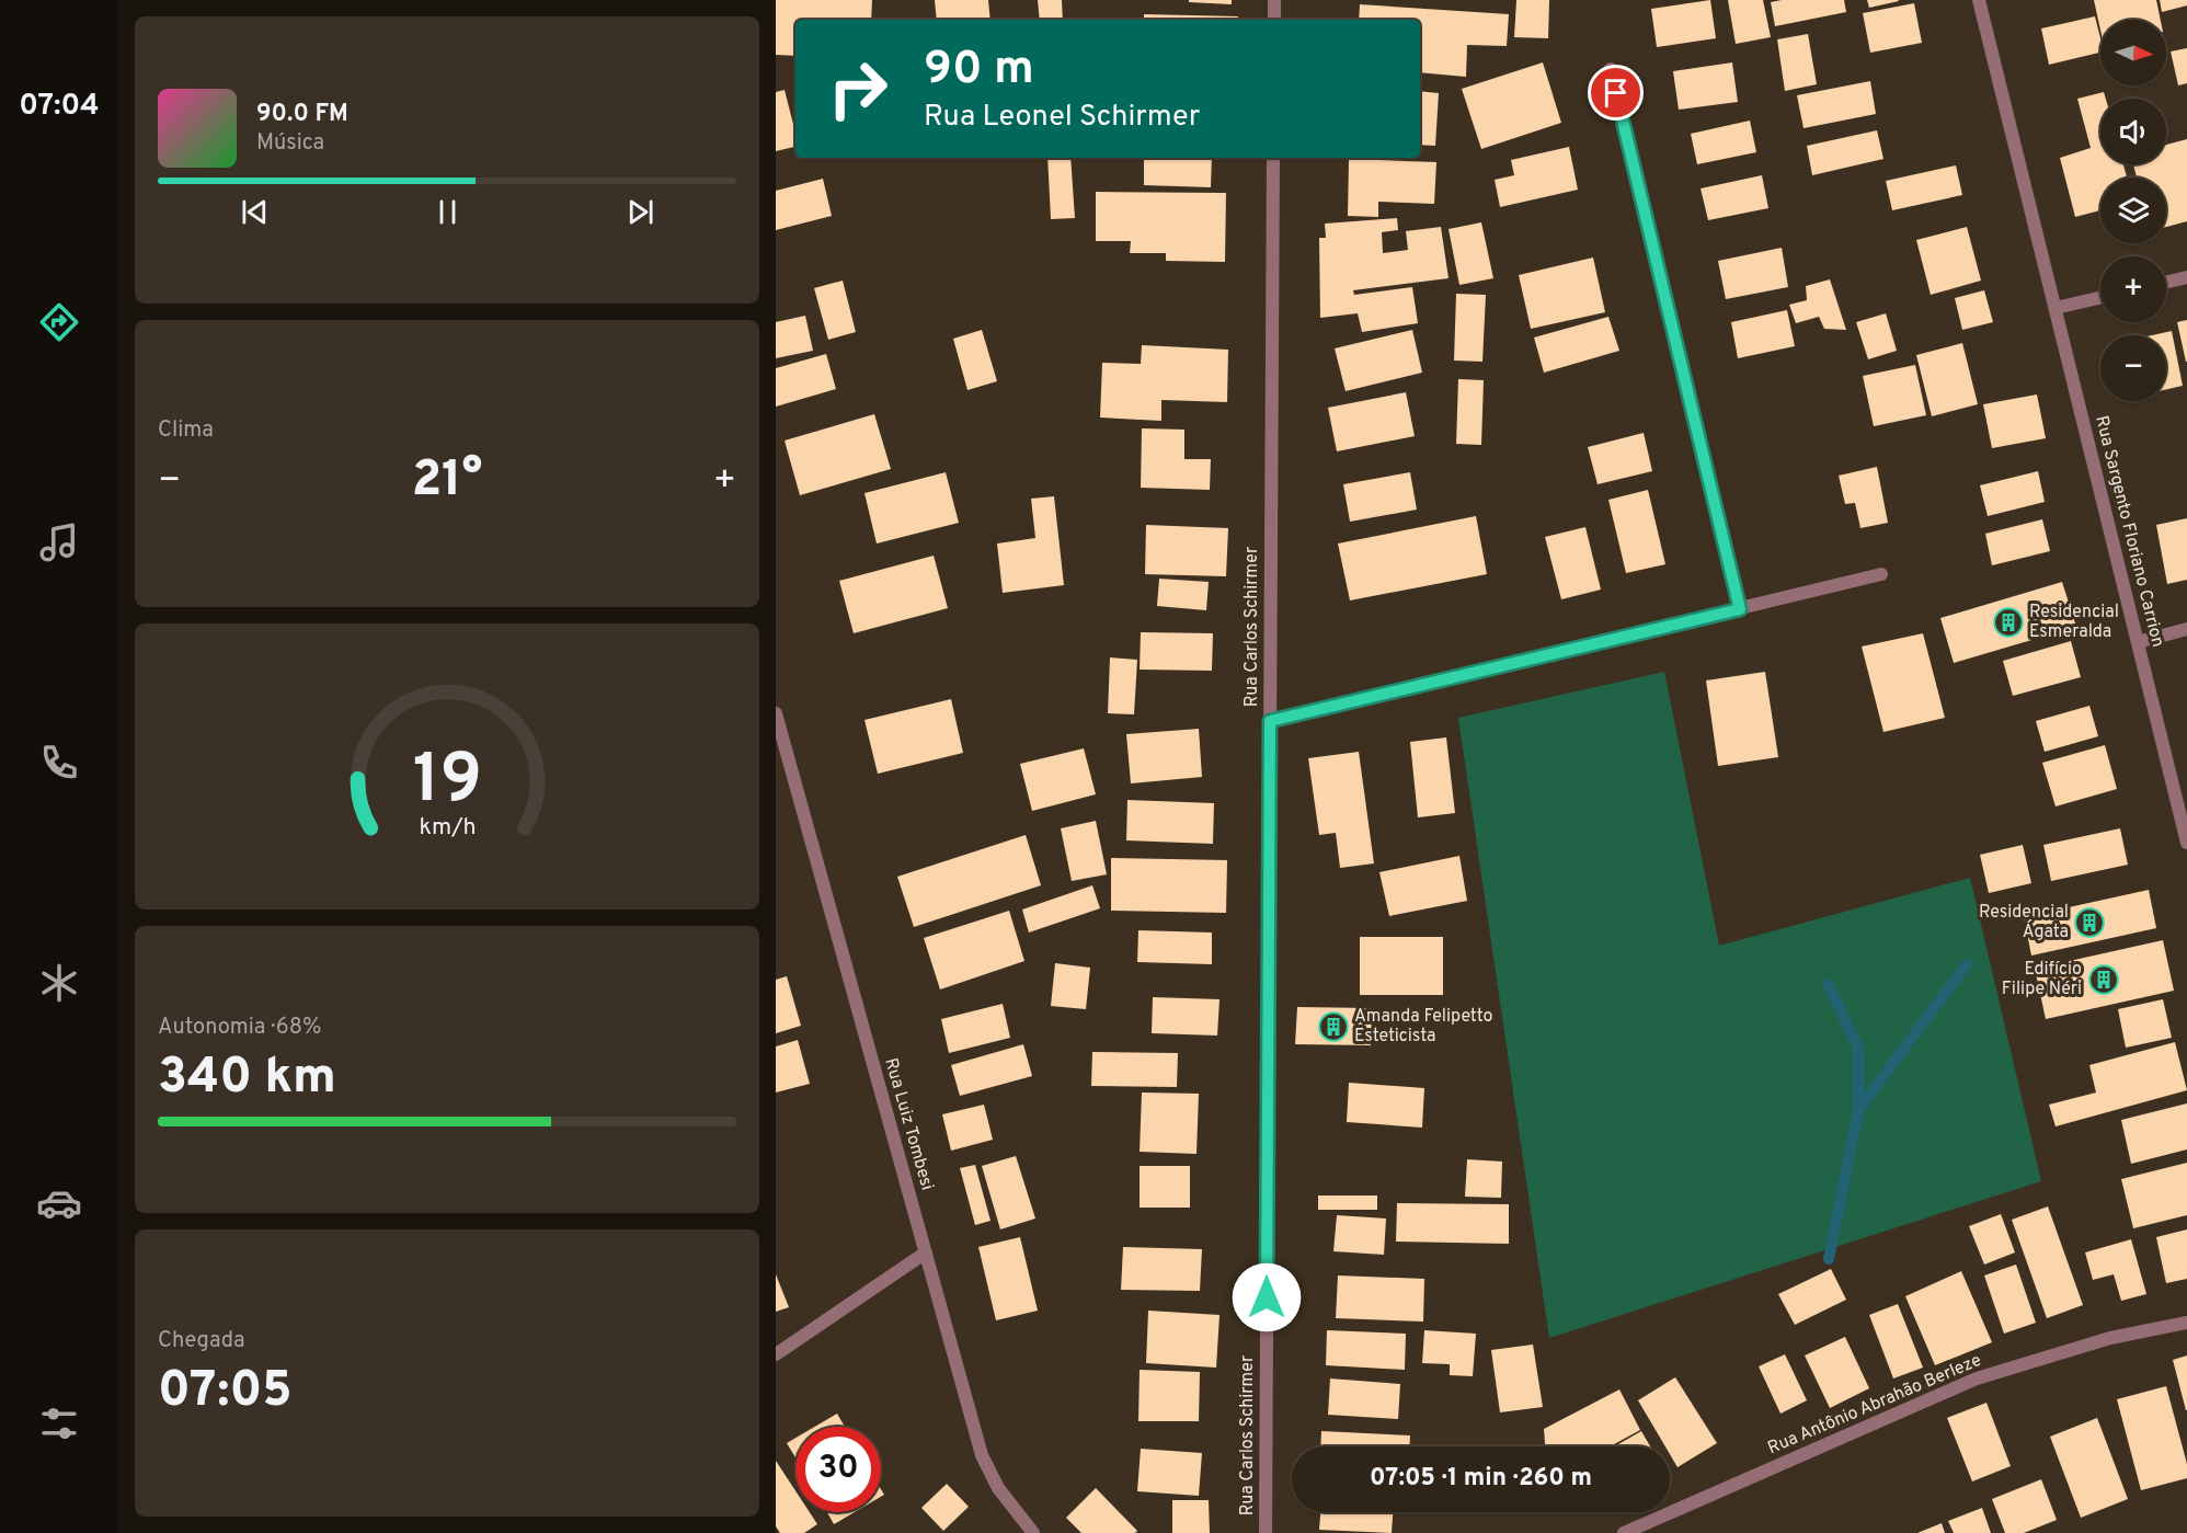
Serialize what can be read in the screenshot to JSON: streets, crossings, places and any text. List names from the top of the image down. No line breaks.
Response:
{"streets":{"street":["Rua Sargento Floriano Carrion","Rua Carlos Schirmer","Rua Luiz Tombesi","Rua Antônio Abrahão Berleze"]},"places":{"building":["Residencial Esmeralda","Residencial Ágata","Edifício Filipe Néri","Amanda Felipetto Esteticista"]},"north":"right","page":{"tabs":"07:04","map_buttons":["+","−"],"turn":["90 m","Rua Leonel Schirmer"],"song":["90.0 FM","Música"],"tile":["Clima",["Autonomia · 68%","340 km"],["Chegada","07:05"]],"heat":["−","21°","+"],"limit":"30","trip":"07:05 · 1 min · 260 m","gauge":["19","km/h"]}}
